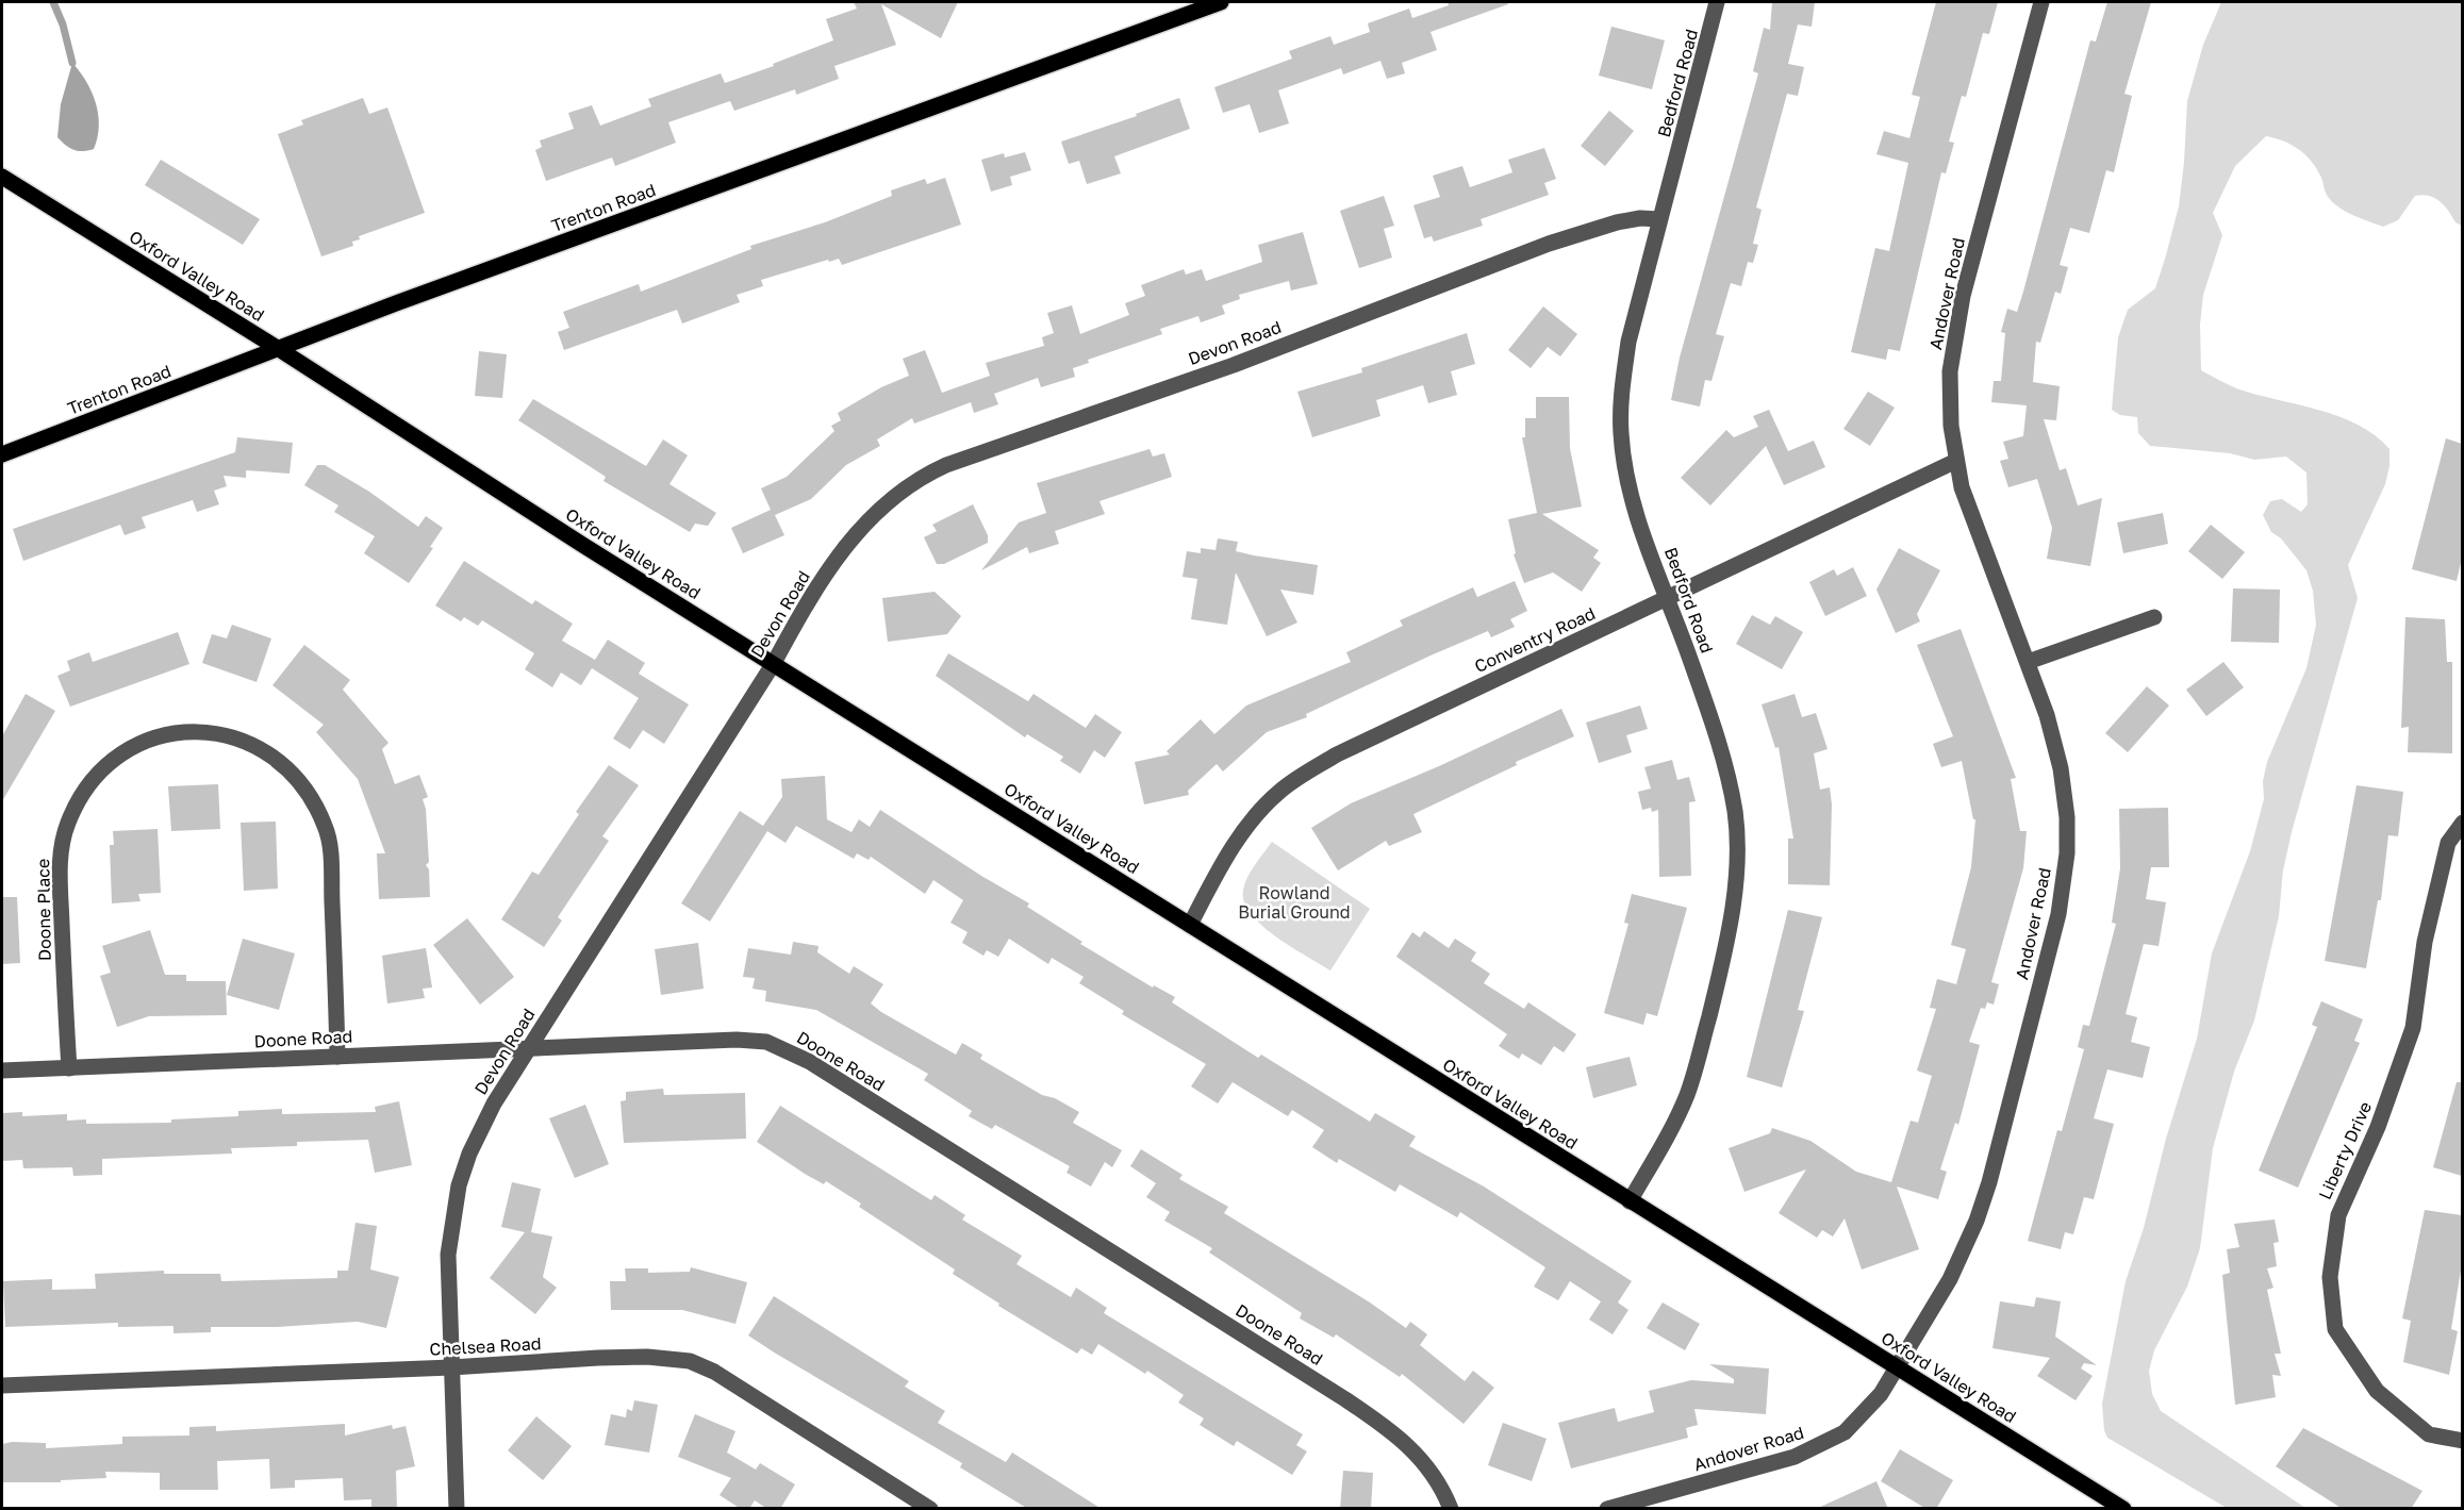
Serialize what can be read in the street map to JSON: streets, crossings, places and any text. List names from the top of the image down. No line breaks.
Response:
{"streets":{"main road":["Trenton Road","Oxford Valley Road"],"street":["Bedford Road","Andover Road","Devon Road","Conventry Road","Doone Place","Doone Road","Liberty Drive","Chelsea Road"]},"crossings":[["Bedford Road","Oxford Valley Road"],["Bedford Road","Devon Road"],["Bedford Road","Conventry Road"],["Trenton Road","Oxford Valley Road"],["Oxford Valley Road","Andover Road"],["Oxford Valley Road","Devon Road"],["Oxford Valley Road","Conventry Road"],["Andover Road","Conventry Road"],["Devon Road","Doone Road"],["Devon Road","Chelsea Road"],["Doone Place","Doone Road"]],"parks":["Rowland Burial Ground"]}
